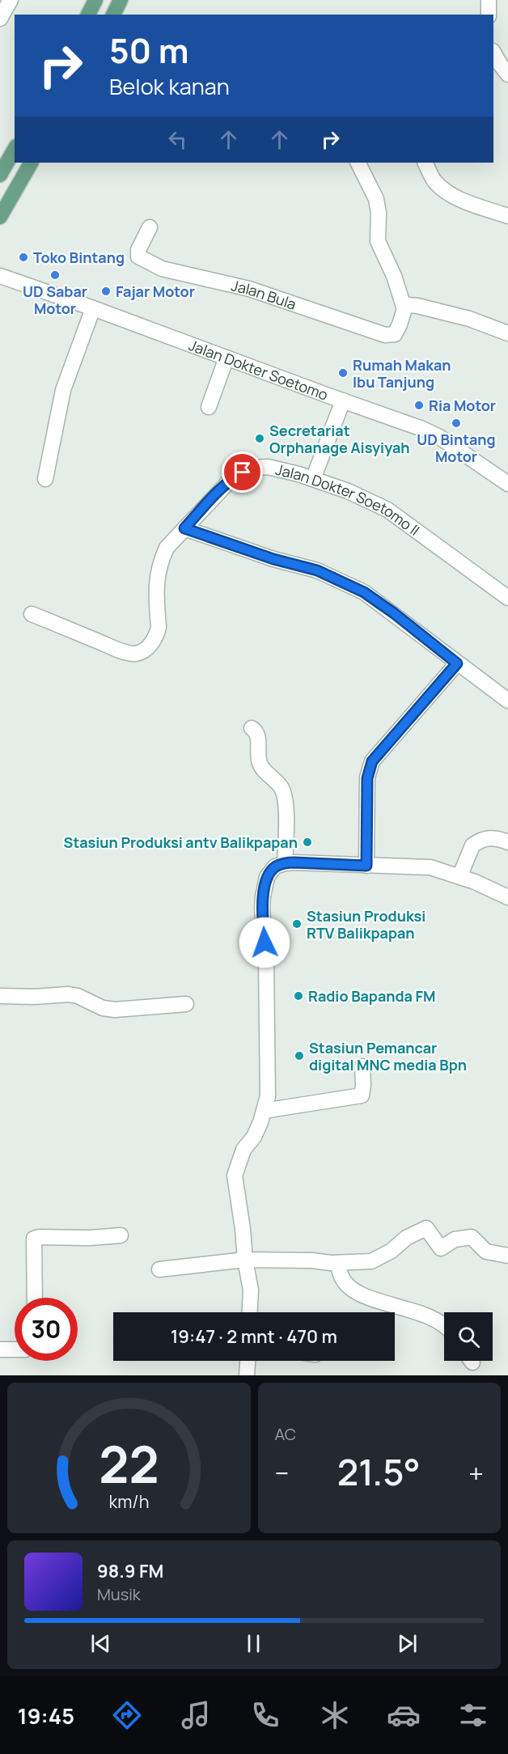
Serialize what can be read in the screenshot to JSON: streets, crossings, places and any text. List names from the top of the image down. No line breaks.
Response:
{"streets":{"street":["Jalan Bula","Jalan Dokter Soetomo","Jalan Dokter Soetomo II"]},"places":["Toko Bintang","UD Sabar Motor","Fajar Motor","Rumah Makan Ibu Tanjung","Ria Motor","UD Bintang Motor","Secretariat Orphanage Aisyiyah","Stasiun Produksi antv Balikpapan","Stasiun Produksi RTV Balikpapan","Radio Bapanda FM","Stasiun Pemancar digital MNC media Bpn"],"page":{"turn":["50 m","Belok kanan"],"limit":"30","trip":"19:47 · 2 mnt · 470 m","tile":"AC","heat":["−","21.5°","+"],"song":["98.9 FM","Musik"],"tabs":"19:45","gauge":["22","km/h"]}}
